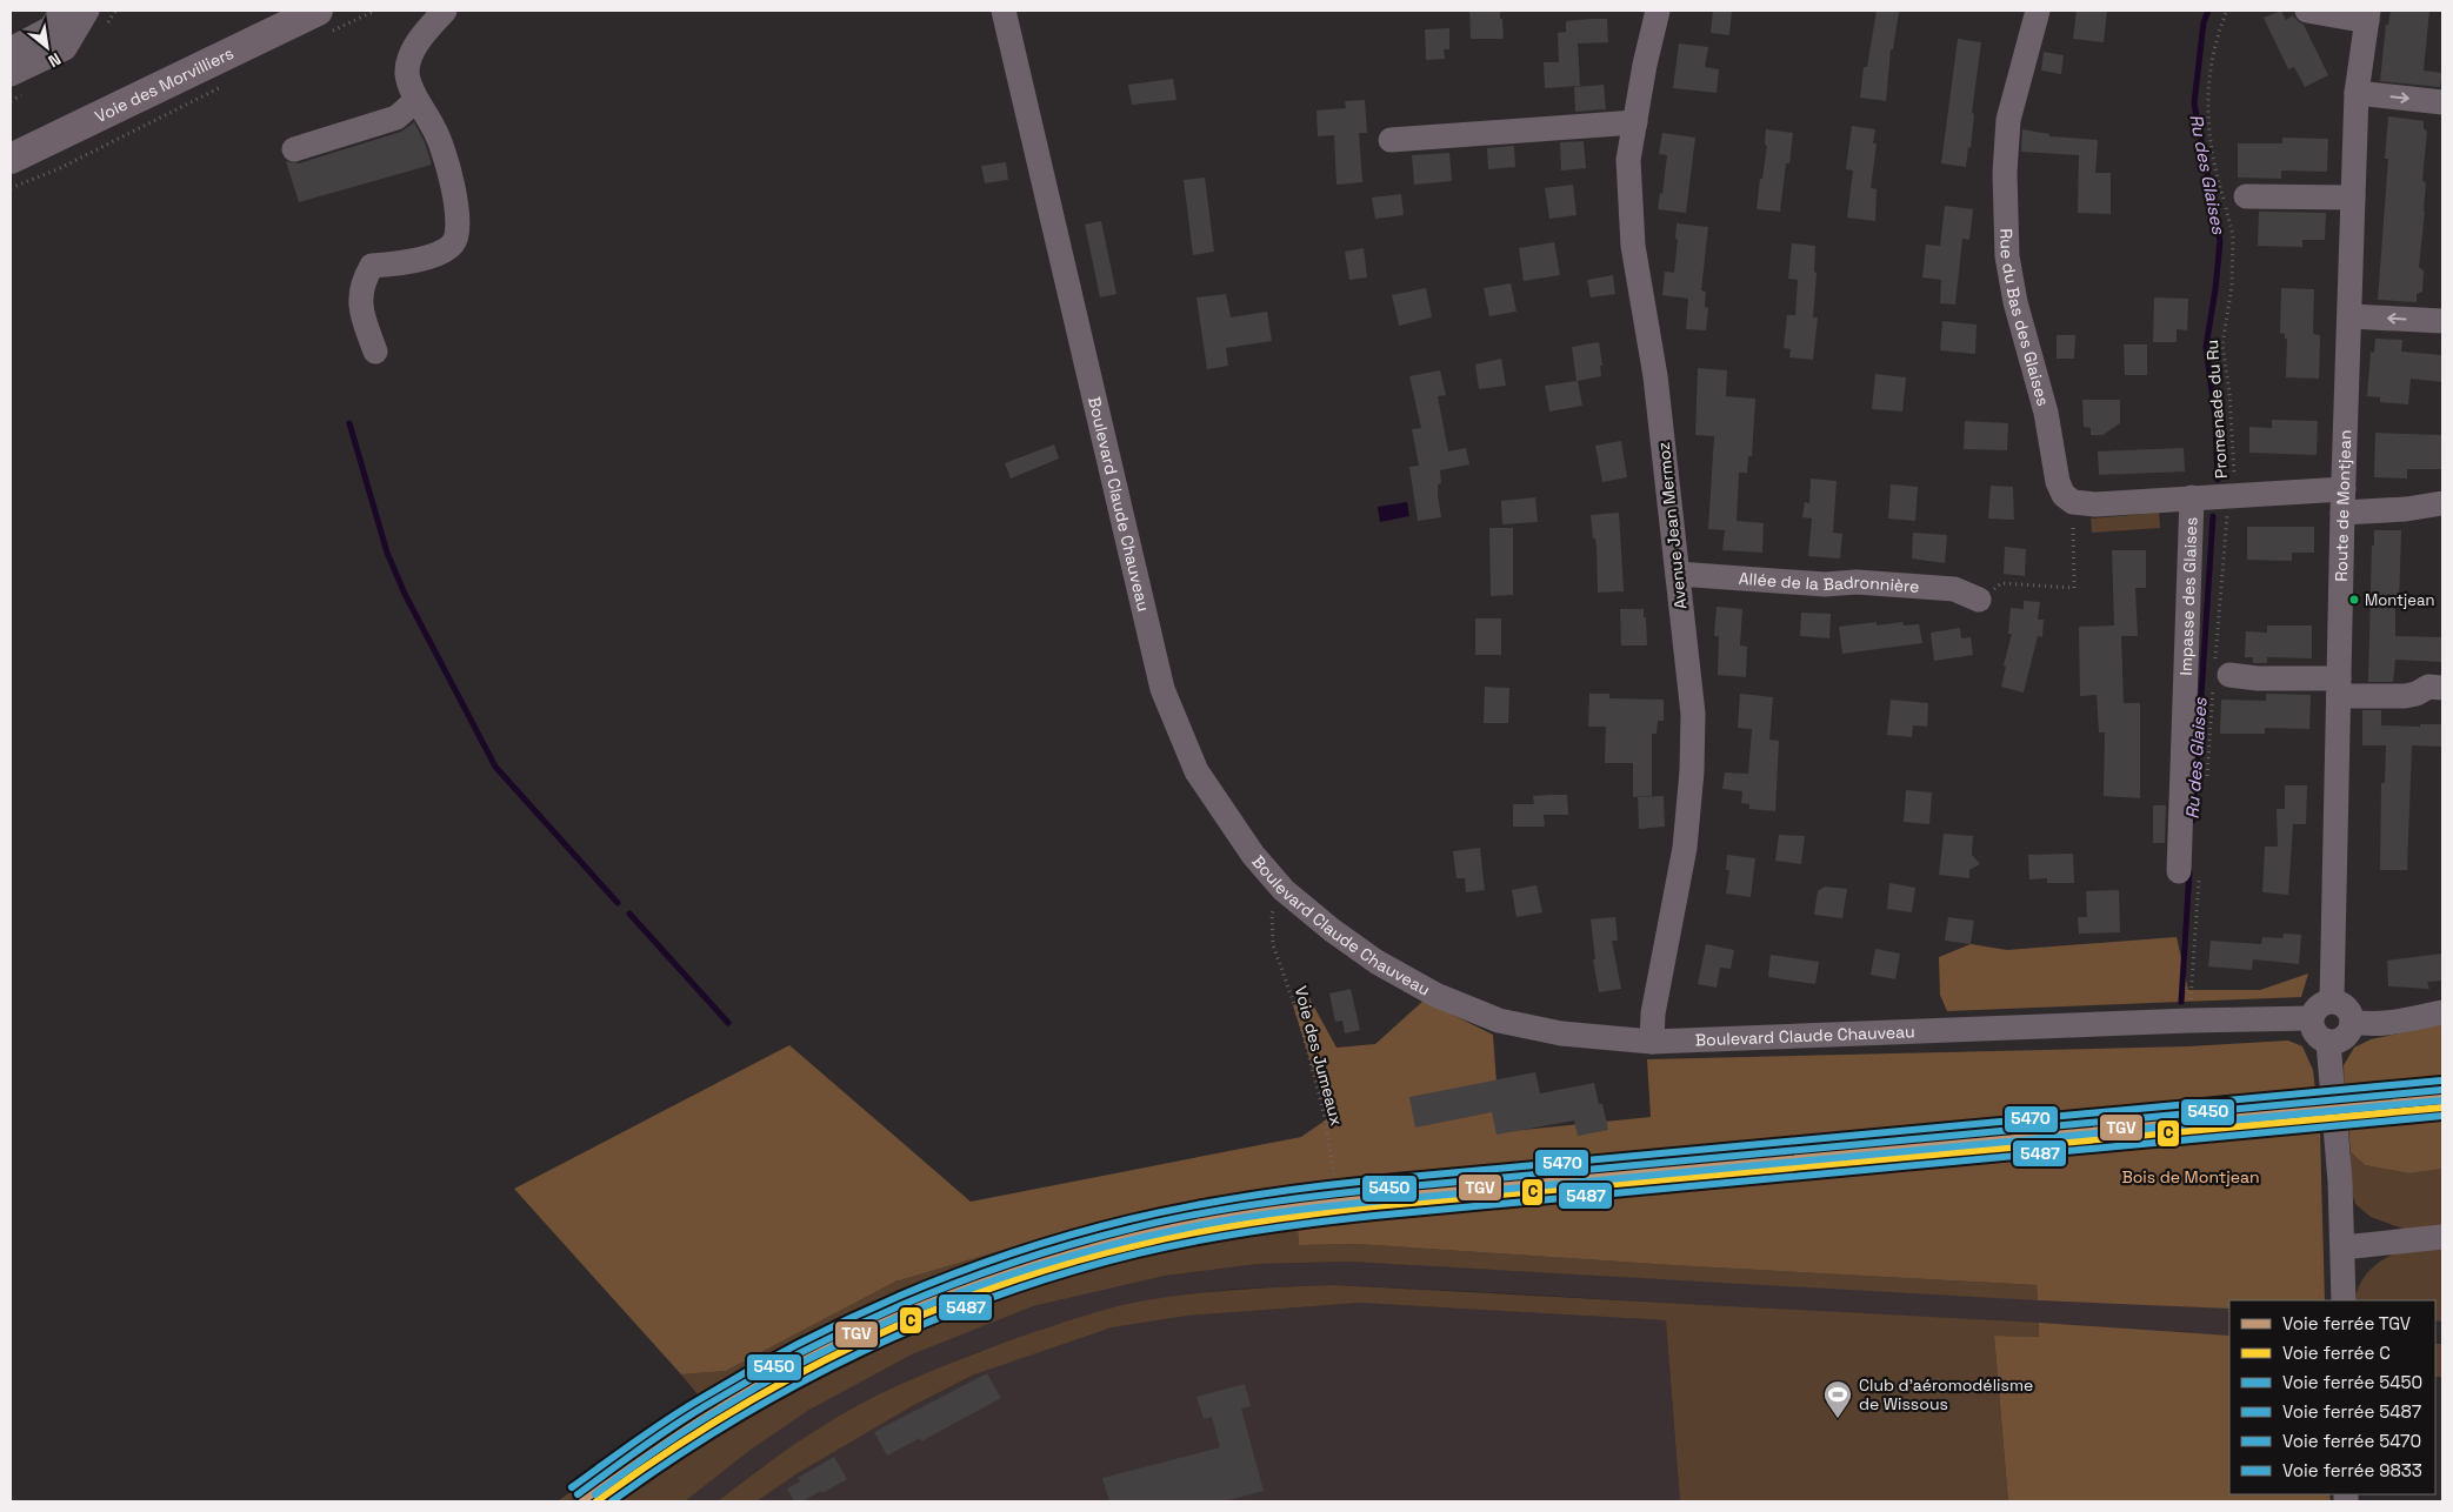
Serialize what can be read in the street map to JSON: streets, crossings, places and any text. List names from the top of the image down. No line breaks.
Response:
{"streets":{"main road":["Voie des Morvilliers"],"street":["Rue du Bas des Glaises","Boulevard Claude Chauveau","Route de Montjean","Avenue Jean Mermoz","Allée de la Badronnière","Impasse des Glaises"],"path":["Promenade du Ru","Voie des Jumeaux"]},"crossings":[["Boulevard Claude Chauveau","Route de Montjean"],["Boulevard Claude Chauveau","Avenue Jean Mermoz"],["Boulevard Claude Chauveau","Voie des Jumeaux"],["Avenue Jean Mermoz","Allée de la Badronnière"]],"water":["Ru des Glaises"],"parks":["Bois de Montjean"],"places":{"other":["Montjean"],"sports":["Club d'aéromodélisme de Wissous"]},"lines":["rail line 5470","rail line 5450","rail line TGV","rail line 9833","rail line C","rail line 5487"],"legend":["Voie ferrée TGV","Voie ferrée C","Voie ferrée 5450","Voie ferrée 5487","Voie ferrée 5470","Voie ferrée 9833"],"north":"bottom right"}
